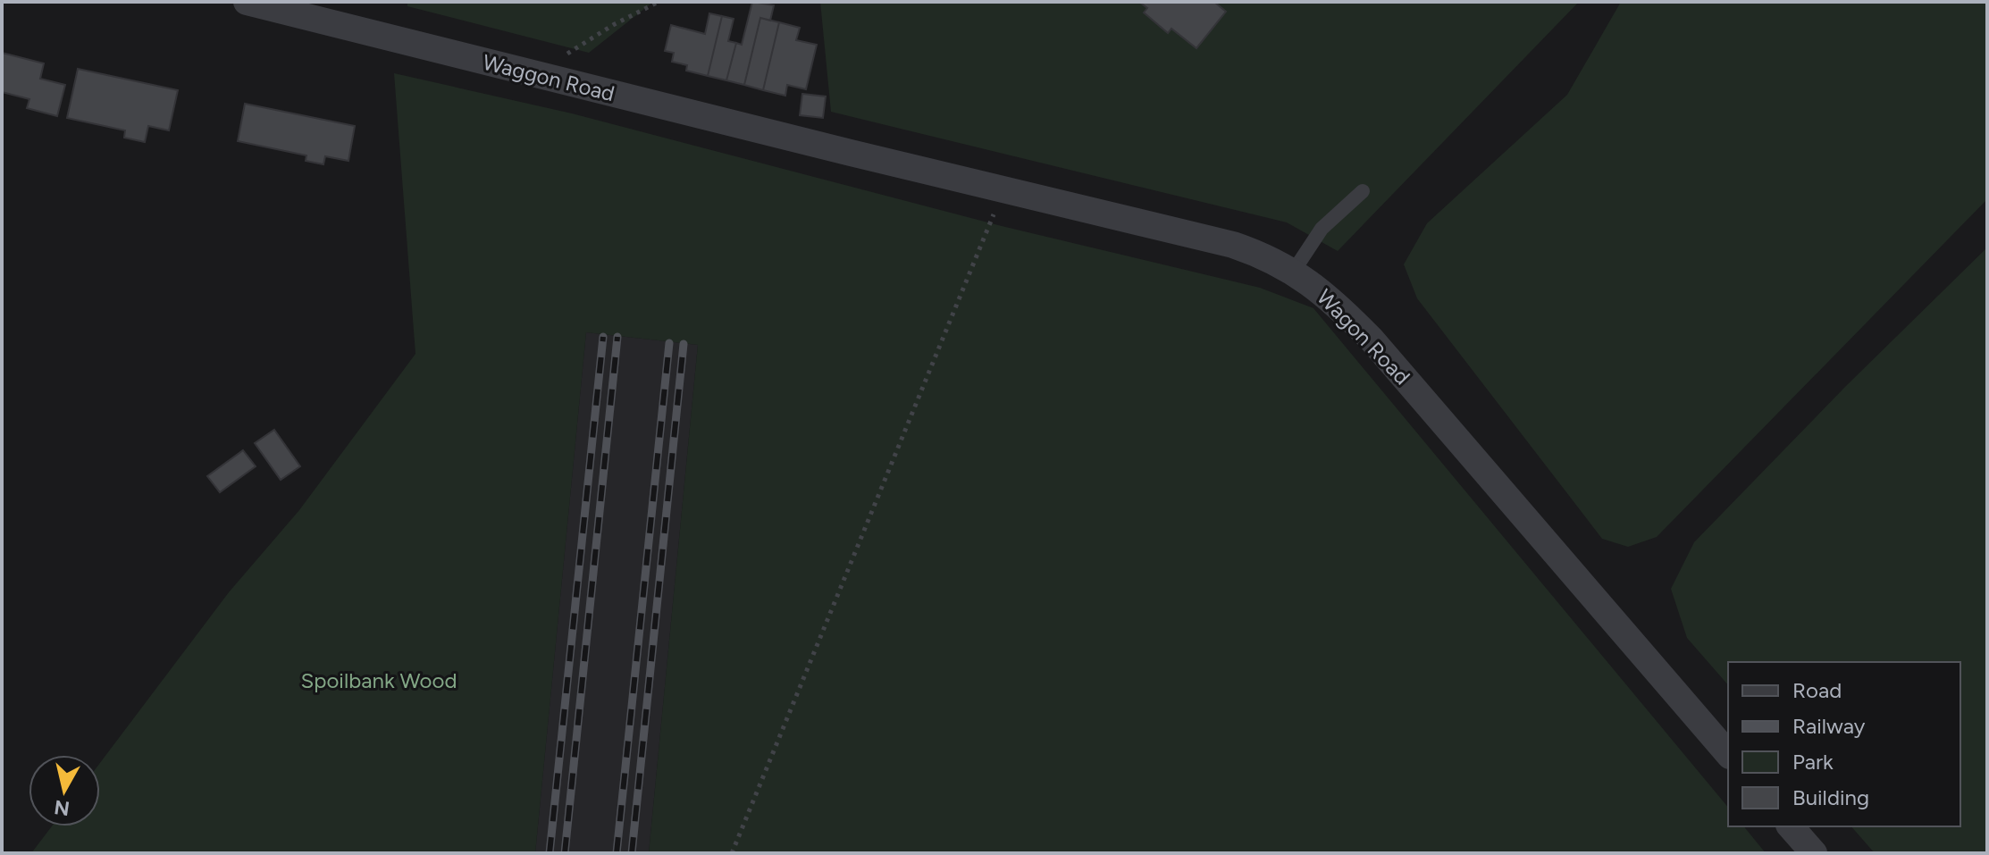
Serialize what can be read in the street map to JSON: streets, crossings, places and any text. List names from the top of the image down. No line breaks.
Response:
{"streets":{"street":["Waggon Road","Wagon Road"]},"crossings":[["Waggon Road","Wagon Road"]],"parks":["Spoilbank Wood"],"legend":["Road","Railway","Park","Building"],"north":"bottom"}
